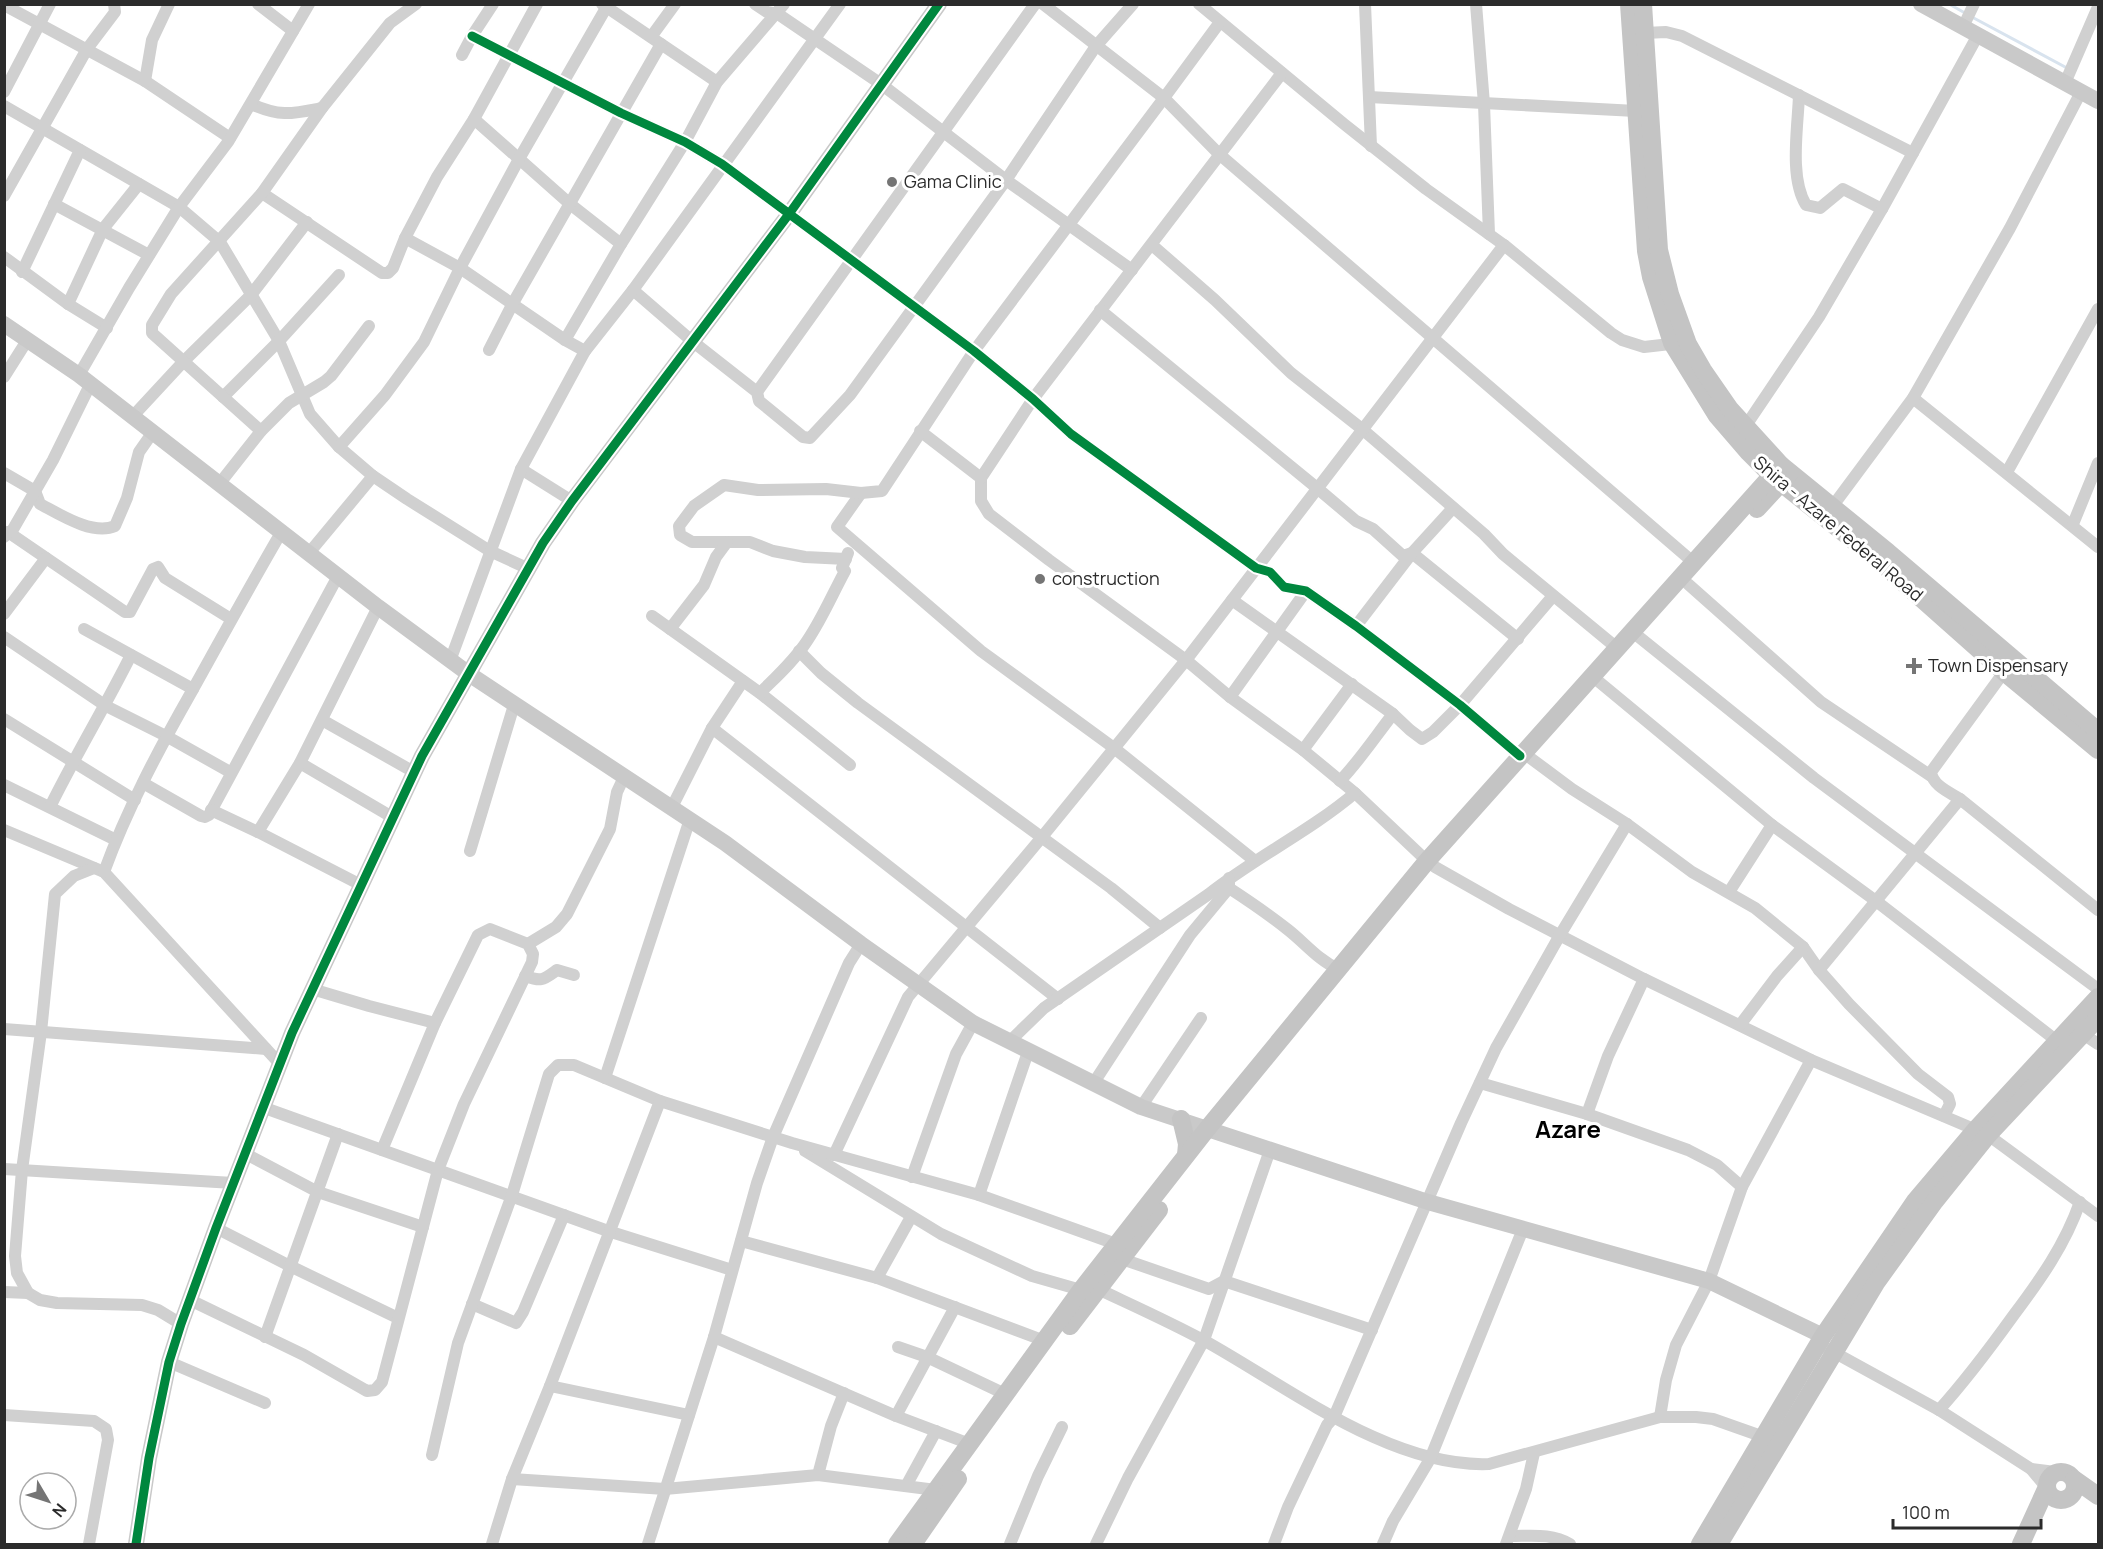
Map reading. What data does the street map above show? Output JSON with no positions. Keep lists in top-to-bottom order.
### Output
{
  "streets": {
    "main road": ["Shira - Azare Federal Road"]
  },
  "districts": ["Azare"],
  "places": {
    "other": ["Gama Clinic", "construction"],
    "health": ["Town Dispensary"]
  },
  "scale_bar": "100 m",
  "north": "bottom right"
}
